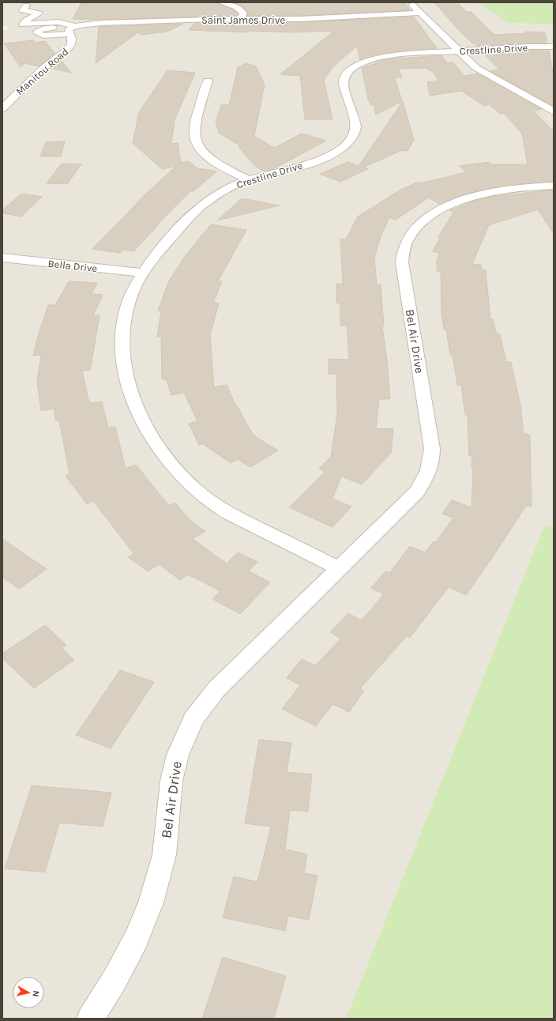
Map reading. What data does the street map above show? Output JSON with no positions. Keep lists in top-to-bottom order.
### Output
{
  "streets": {
    "street": [
      "Saint James Drive",
      "Crestline Drive",
      "Manitou Road",
      "Bella Drive",
      "Bel Air Drive"
    ]
  },
  "crossings": [
    ["Saint James Drive", "Manitou Road"],
    ["Crestline Drive", "Bella Drive"],
    ["Crestline Drive", "Bel Air Drive"]
  ],
  "north": "right"
}
